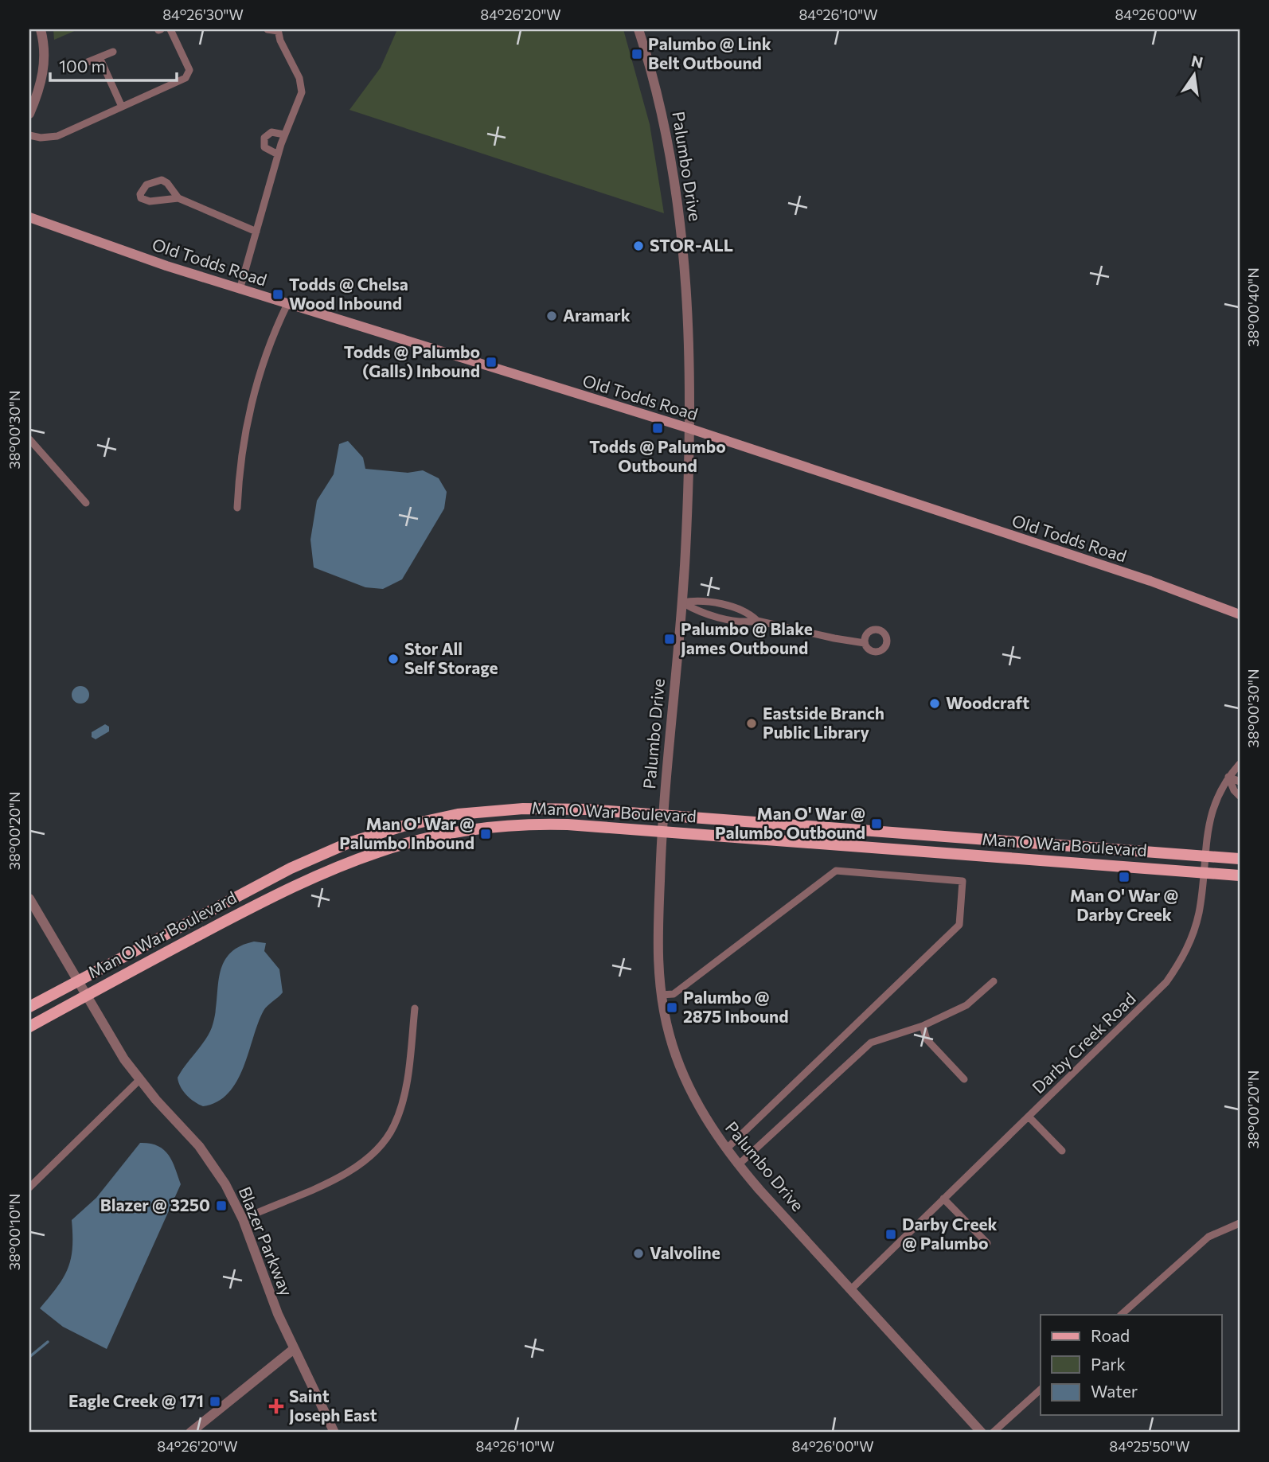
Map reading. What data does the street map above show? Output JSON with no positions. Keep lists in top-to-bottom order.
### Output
{
  "streets": {
    "main road": ["Old Todds Road", "Man O War Boulevard"],
    "street": ["Palumbo Drive", "Darby Creek Road", "Blazer Parkway"]
  },
  "crossings": [
    ["Palumbo Drive", "Old Todds Road"],
    ["Palumbo Drive", "Man O War Boulevard"],
    ["Palumbo Drive", "Darby Creek Road"],
    ["Man O War Boulevard", "Darby Creek Road"],
    ["Man O War Boulevard", "Blazer Parkway"]
  ],
  "places": {
    "transit": [
      "Palumbo @ Link Belt Outbound",
      "Todds @ Chelsa Wood Inbound",
      "Todds @ Palumbo (Galls) Inbound",
      "Todds @ Palumbo Outbound",
      "Palumbo @ Blake James Outbound",
      "Man O' War @ Palumbo Outbound",
      "Man O' War @ Palumbo Inbound",
      "Man O' War @ Darby Creek",
      "Palumbo @ 2875 Inbound",
      "Blazer @ 3250",
      "Darby Creek @ Palumbo",
      "Eagle Creek @ 171"
    ],
    "other": [
      "STOR-ALL",
      "Aramark",
      "Stor All Self Storage",
      "Woodcraft",
      "Eastside Branch Public Library",
      "Valvoline"
    ],
    "health": ["Saint Joseph East"]
  },
  "legend": ["Road", "Park", "Water"],
  "scale_bar": "100 m",
  "north": "top",
  "coordinates": [
    "84°26'30\"W",
    "84°26'20\"W",
    "84°26'10\"W",
    "84°26'00\"W",
    "38°00'40\"N",
    "38°00'30\"N",
    "38°00'20\"N",
    "38°00'10\"N",
    "84°25'50\"W"
  ]
}
